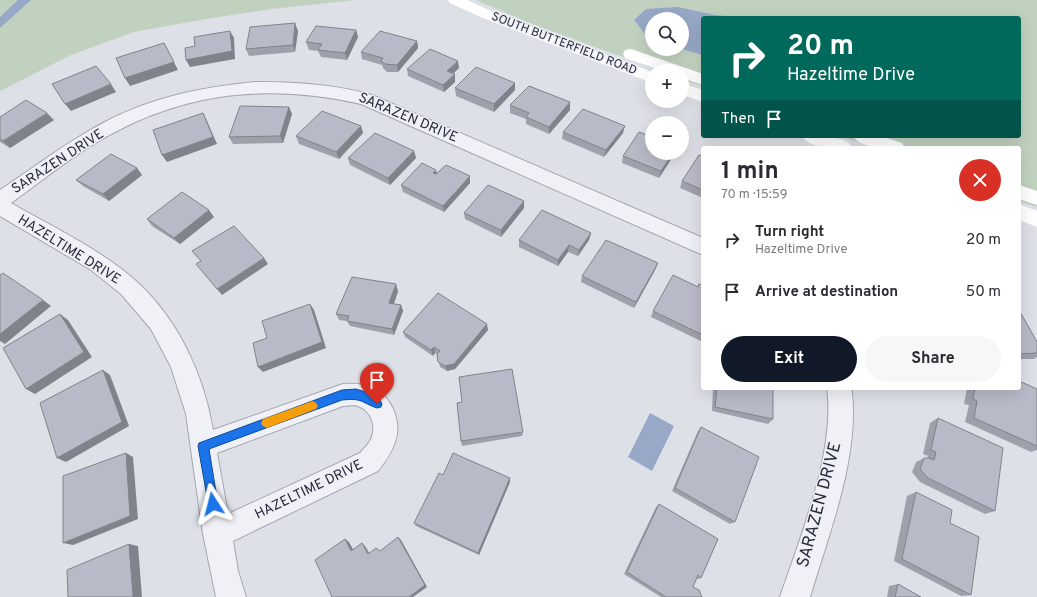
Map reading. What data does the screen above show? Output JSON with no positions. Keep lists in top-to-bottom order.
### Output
{
  "streets": {
    "main road": ["SOUTH BUTTERFIELD ROAD"],
    "street": ["SARAZEN DRIVE", "HAZELTIME DRIVE"]
  },
  "page": {
    "map_buttons": ["+", "−"],
    "turn": ["20 m", "Hazeltime Drive"],
    "then": "Then",
    "heading": ["1 min", "70 m · 15:59"],
    "list": [
      {
        "name": "Turn right",
        "note": "Hazeltime Drive",
        "value": "20 m"
      },
      {
        "name": "Arrive at destination",
        "value": "50 m"
      }
    ],
    "buttons": ["Exit", "Share"]
  }
}
